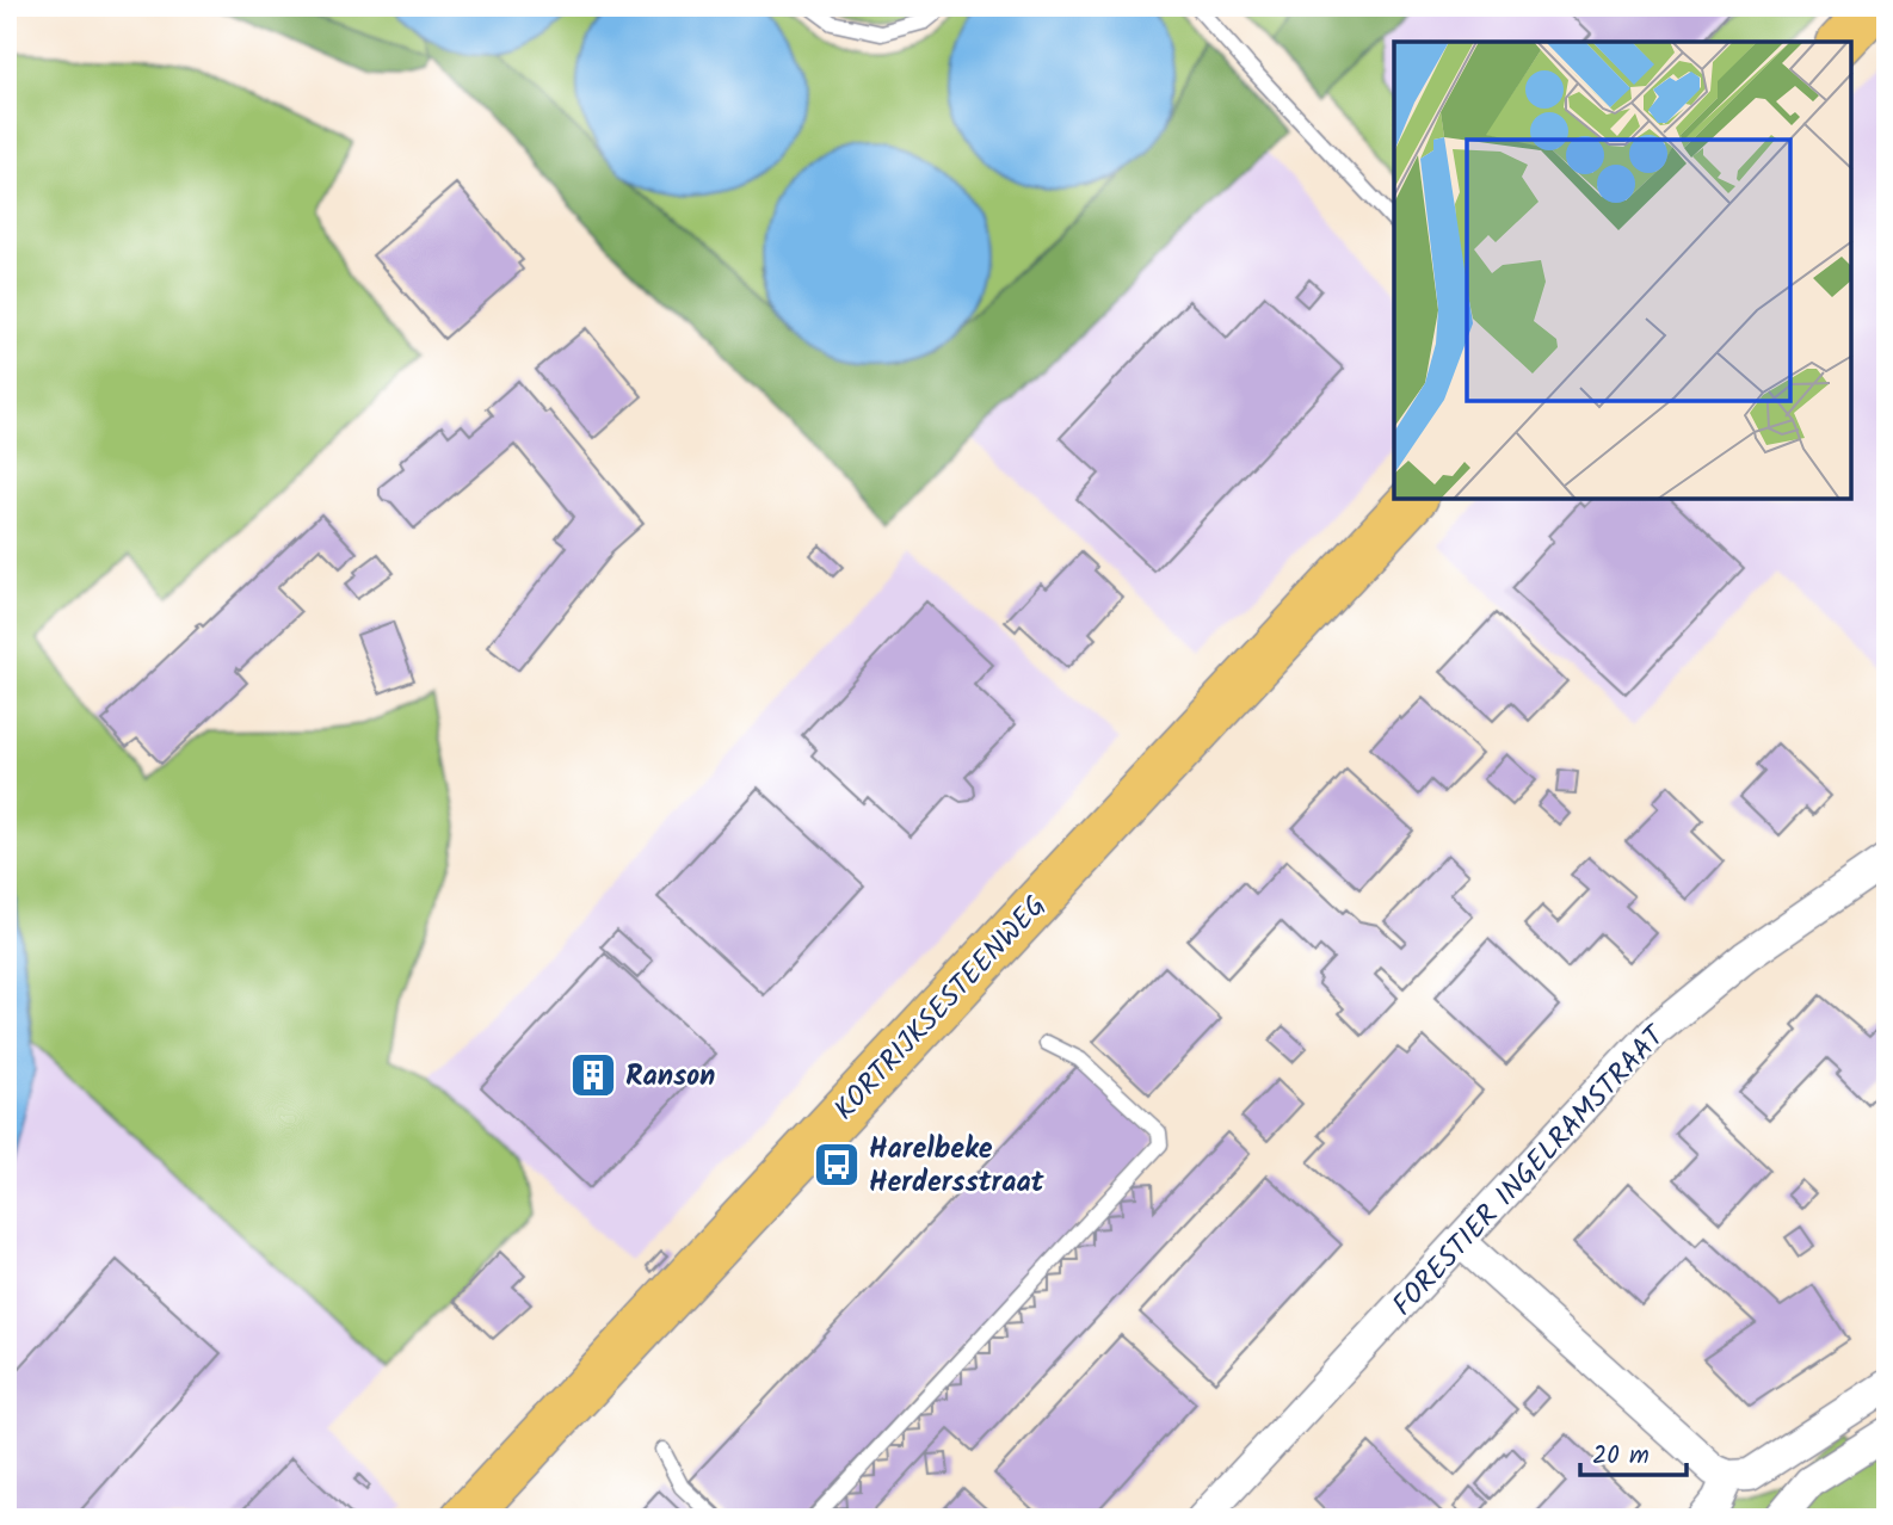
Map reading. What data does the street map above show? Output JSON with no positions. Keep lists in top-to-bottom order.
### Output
{
  "streets": {
    "main road": ["KORTRIJKSESTEENWEG"],
    "street": ["FORESTIER INGELRAMSTRAAT"]
  },
  "places": {
    "building": ["Ranson"],
    "bus stop": ["Harelbeke Herdersstraat"]
  },
  "scale_bar": "20 m"
}
